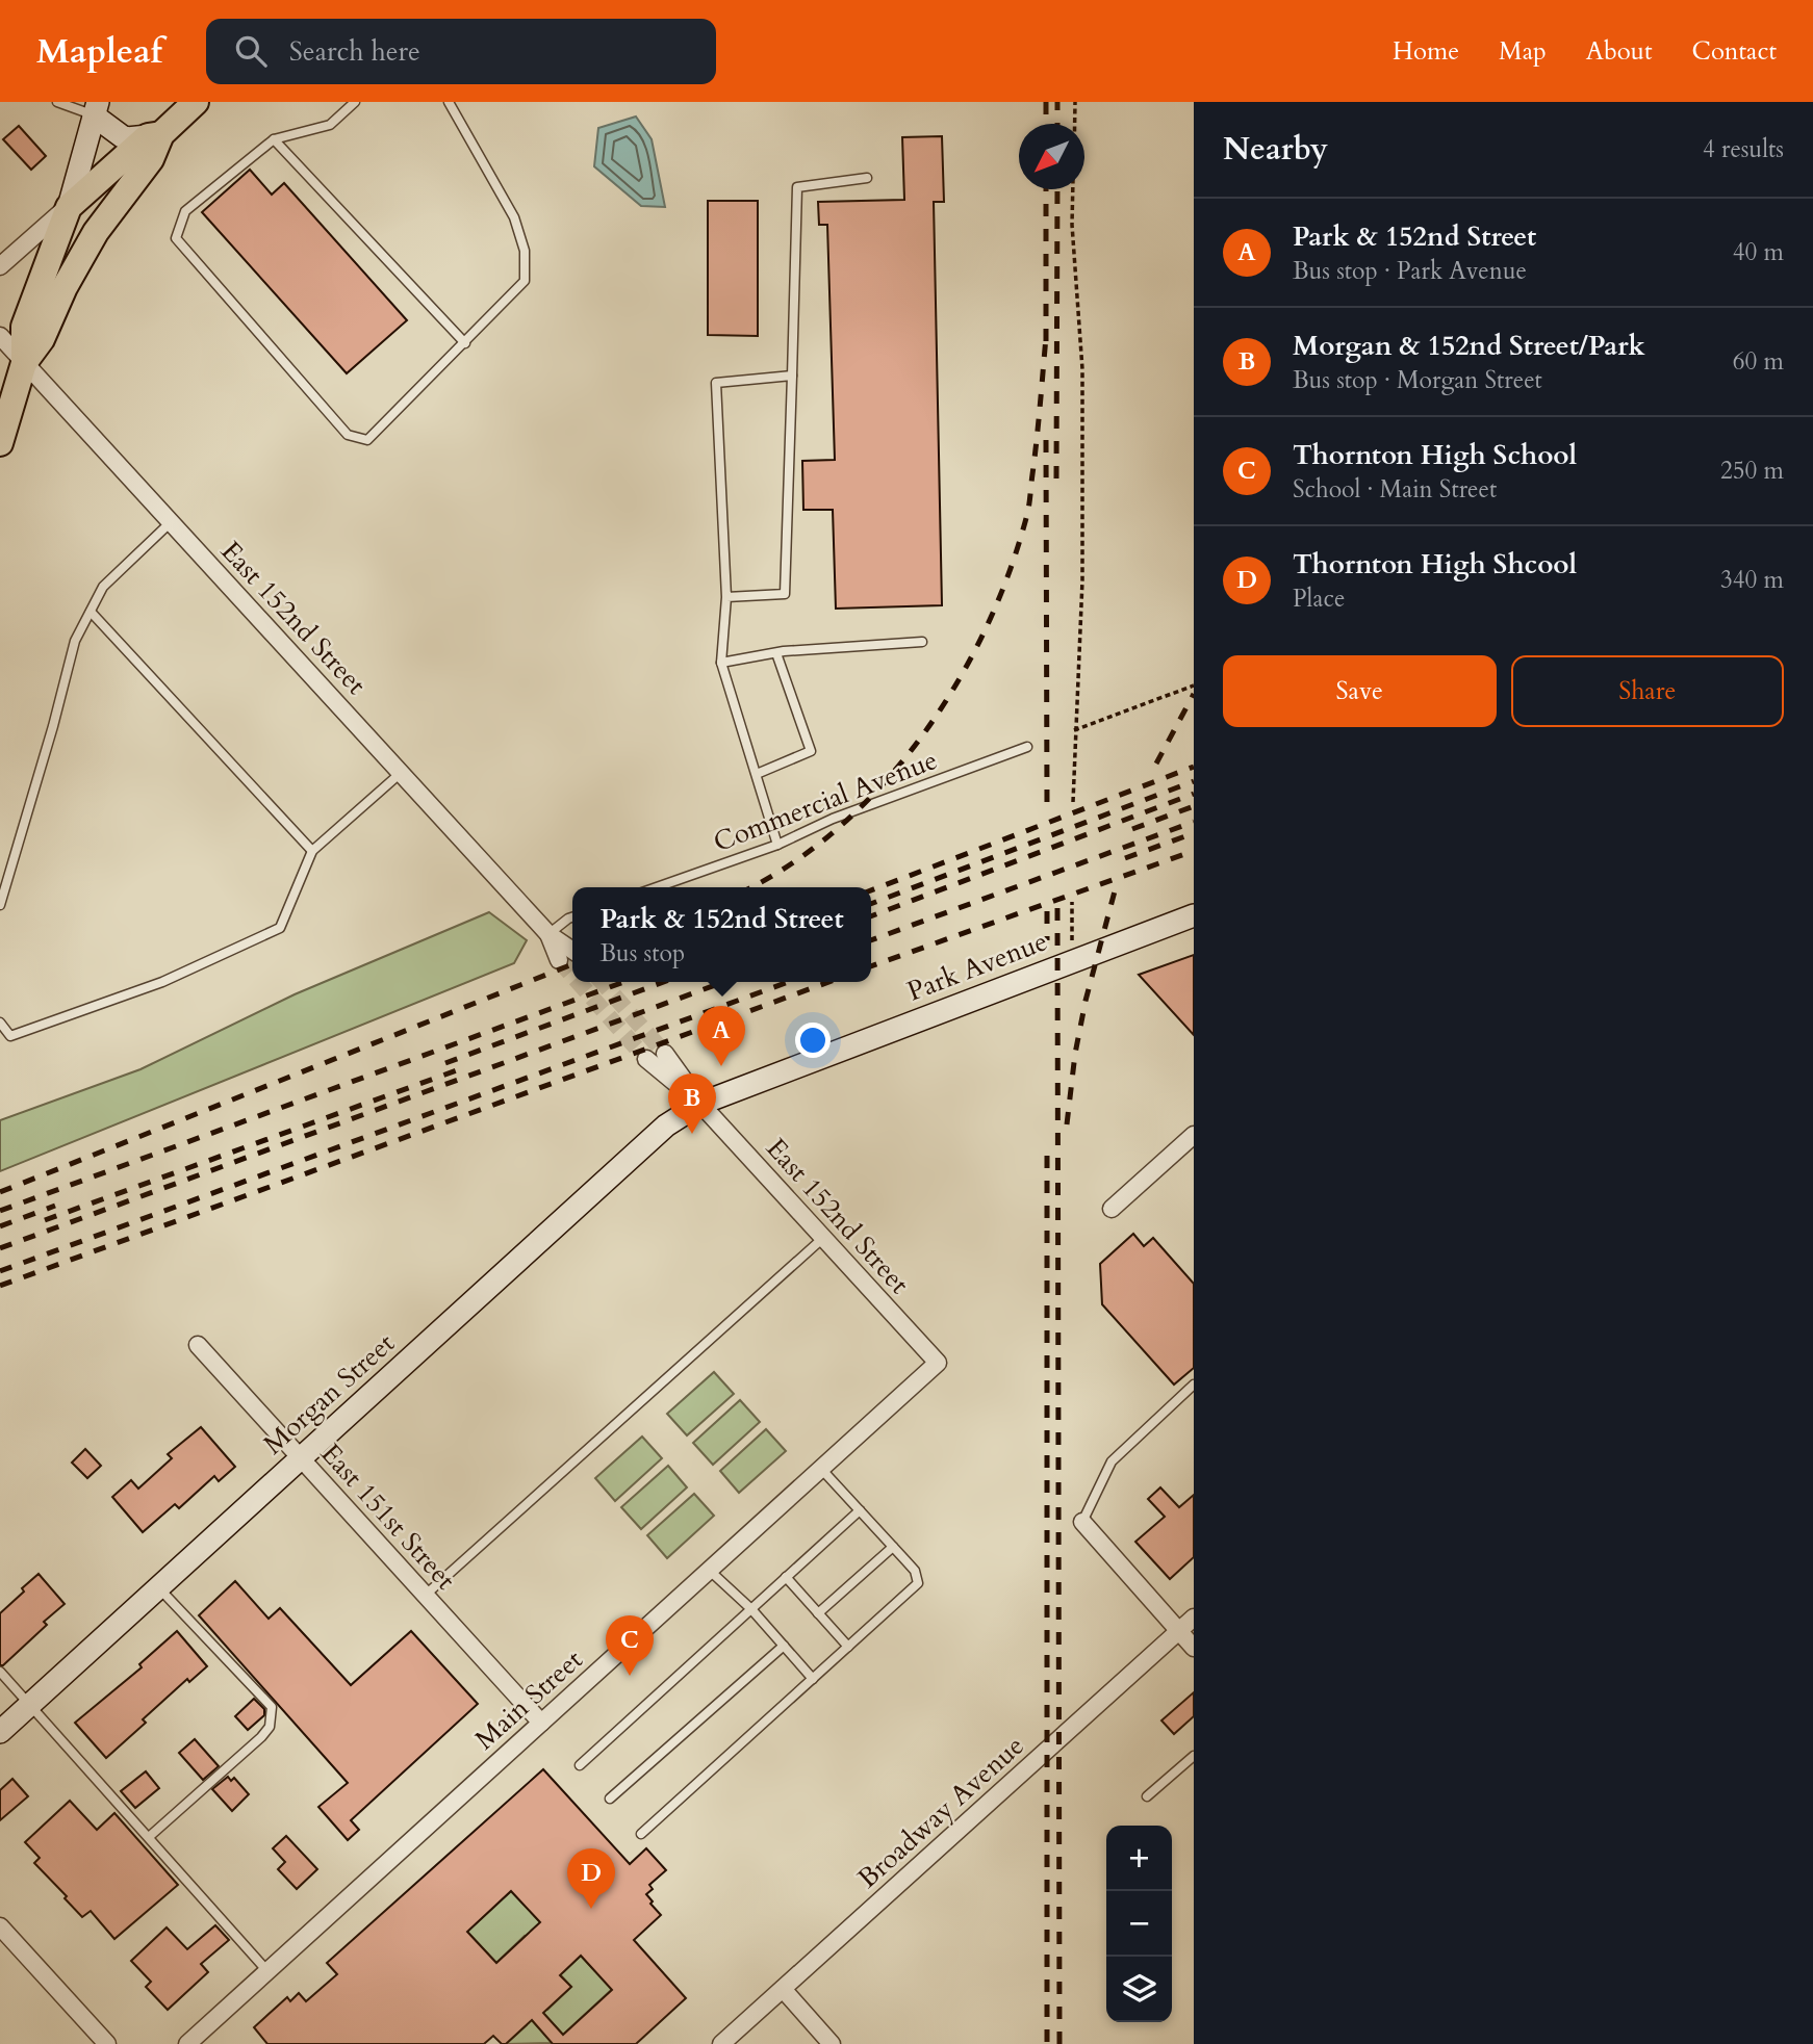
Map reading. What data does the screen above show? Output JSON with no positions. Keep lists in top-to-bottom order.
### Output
{
  "streets": {
    "street": [
      "East 152nd Street",
      "Park Avenue",
      "Morgan Street",
      "East 151st Street",
      "Main Street",
      "Broadway Avenue"
    ],
    "lane": ["Commercial Avenue"]
  },
  "crossings": [
    ["East 152nd Street", "Park Avenue"],
    ["East 152nd Street", "Morgan Street"],
    ["East 152nd Street", "Main Street"],
    ["Park Avenue", "Morgan Street"],
    ["Morgan Street", "East 151st Street"],
    ["East 151st Street", "Main Street"]
  ],
  "north": "bottom left",
  "page": {
    "header": "Mapleaf",
    "search": "Search here",
    "nav": [
      "Home",
      "Map",
      "About",
      "Contact"
    ],
    "heading": ["Nearby", "4 results"],
    "list": [
      {
        "mark": "A",
        "name": "Park & 152nd Street",
        "note": "Bus stop · Park Avenue",
        "value": "40 m"
      },
      {
        "mark": "B",
        "name": "Morgan & 152nd Street/Park",
        "note": "Bus stop · Morgan Street",
        "value": "60 m"
      },
      {
        "mark": "C",
        "name": "Thornton High School",
        "note": "School · Main Street",
        "value": "250 m"
      },
      {
        "mark": "D",
        "name": "Thornton High Shcool",
        "note": "Place",
        "value": "340 m"
      }
    ],
    "buttons": ["Save", "Share"],
    "popup": ["Park & 152nd Street", "Bus stop"],
    "pins": [
      "A",
      "B",
      "C",
      "D"
    ],
    "map_buttons": ["+", "−"]
  }
}
